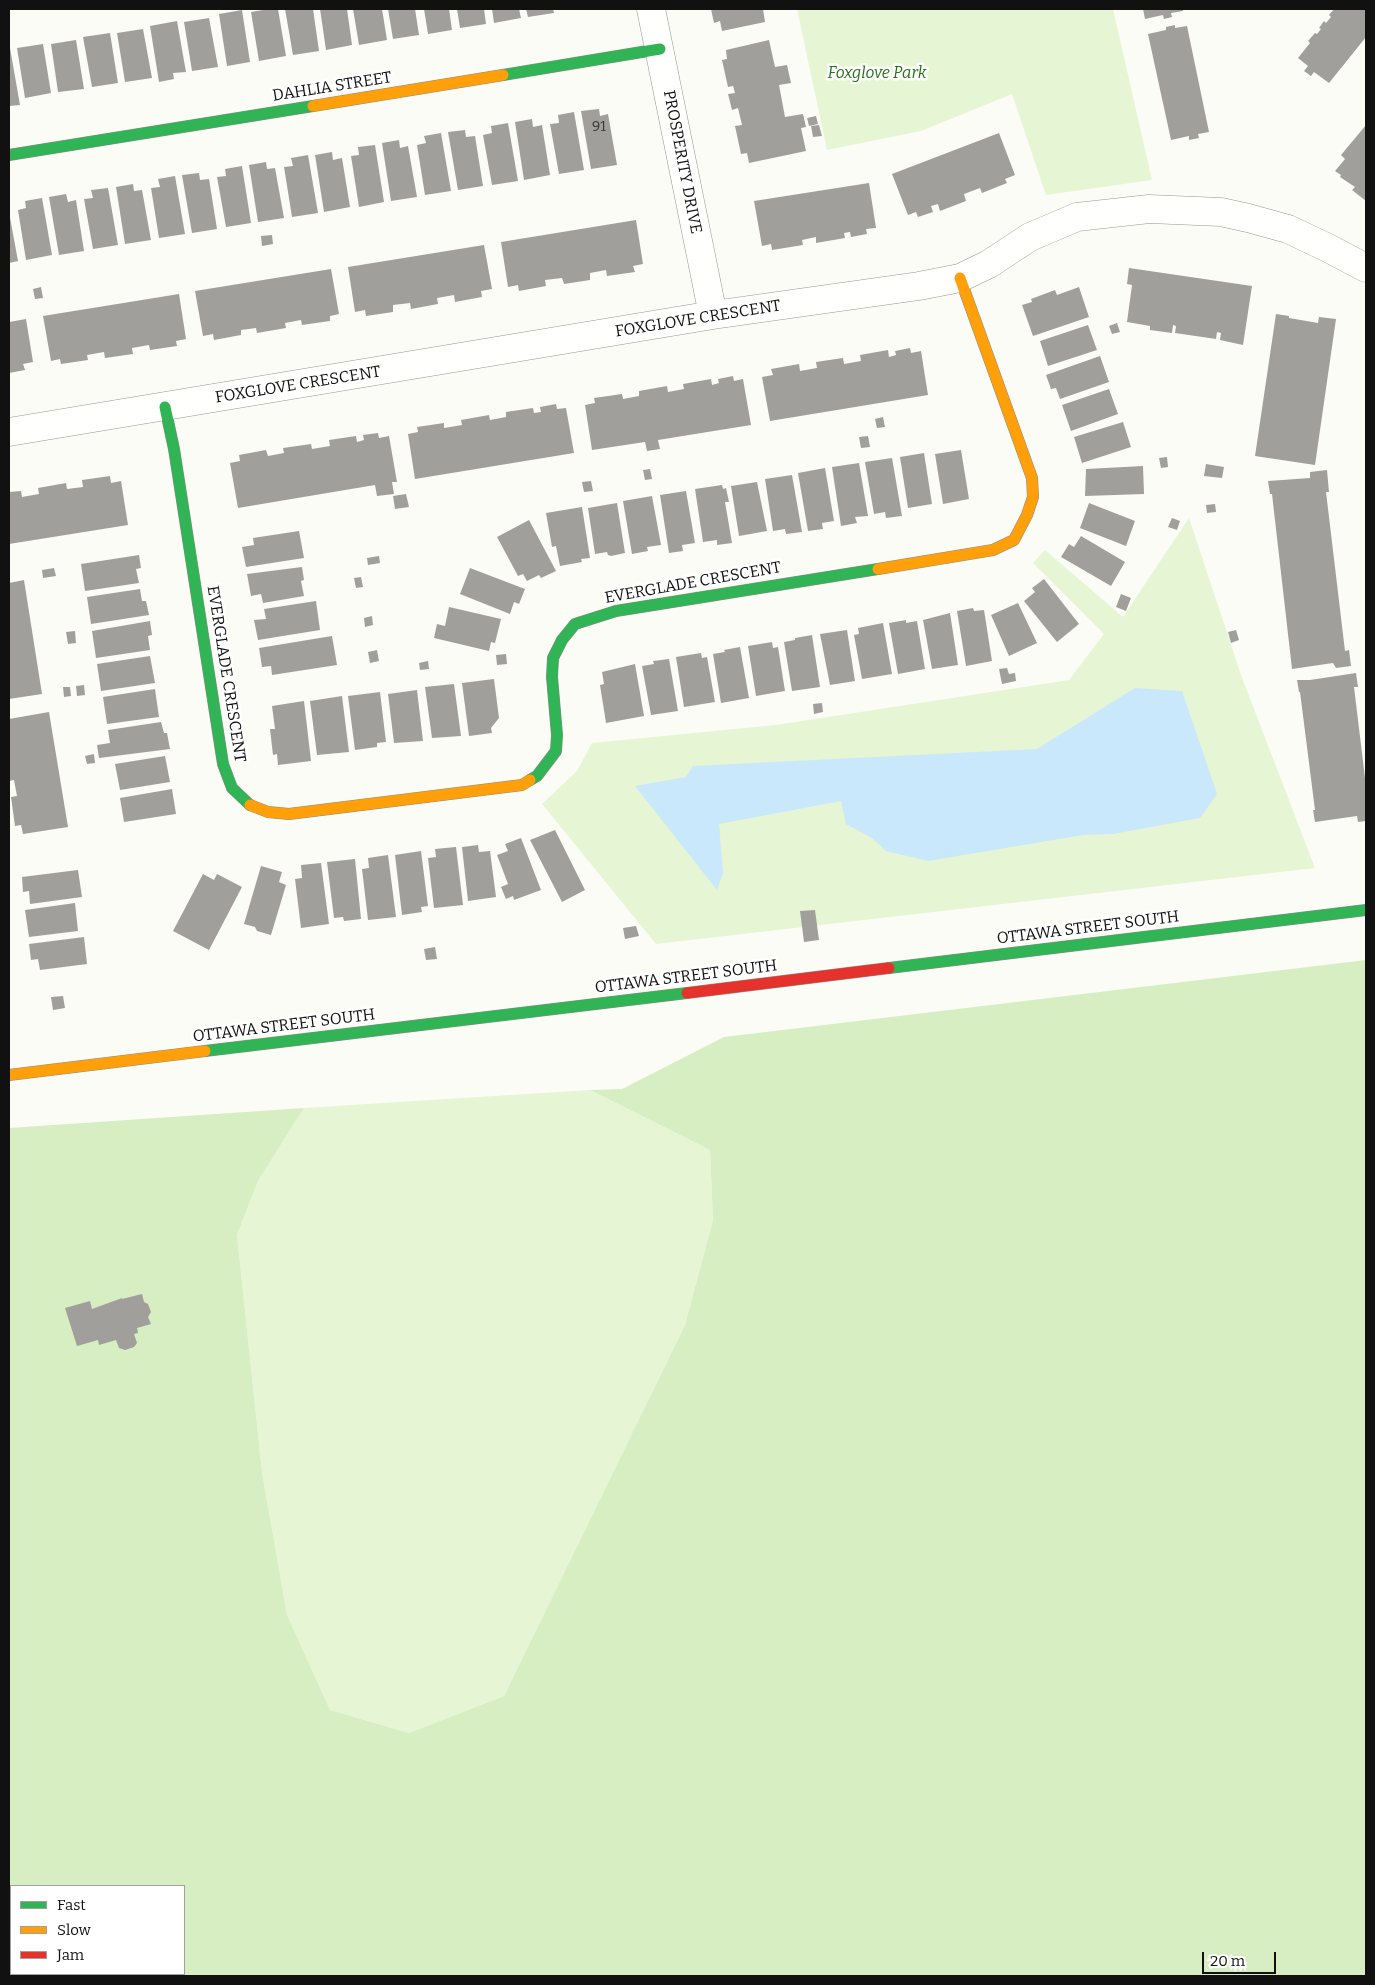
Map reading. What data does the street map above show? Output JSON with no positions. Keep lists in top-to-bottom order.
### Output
{
  "streets": {
    "street": [
      "DAHLIA STREET",
      "PROSPERITY DRIVE",
      "FOXGLOVE CRESCENT",
      "EVERGLADE CRESCENT",
      "OTTAWA STREET SOUTH"
    ]
  },
  "crossings": [
    ["DAHLIA STREET", "PROSPERITY DRIVE"],
    ["PROSPERITY DRIVE", "FOXGLOVE CRESCENT"],
    ["FOXGLOVE CRESCENT", "EVERGLADE CRESCENT"]
  ],
  "parks": ["Foxglove Park"],
  "house_numbers": ["91"],
  "legend": ["Fast", "Slow", "Jam"],
  "scale_bar": "20 m"
}
